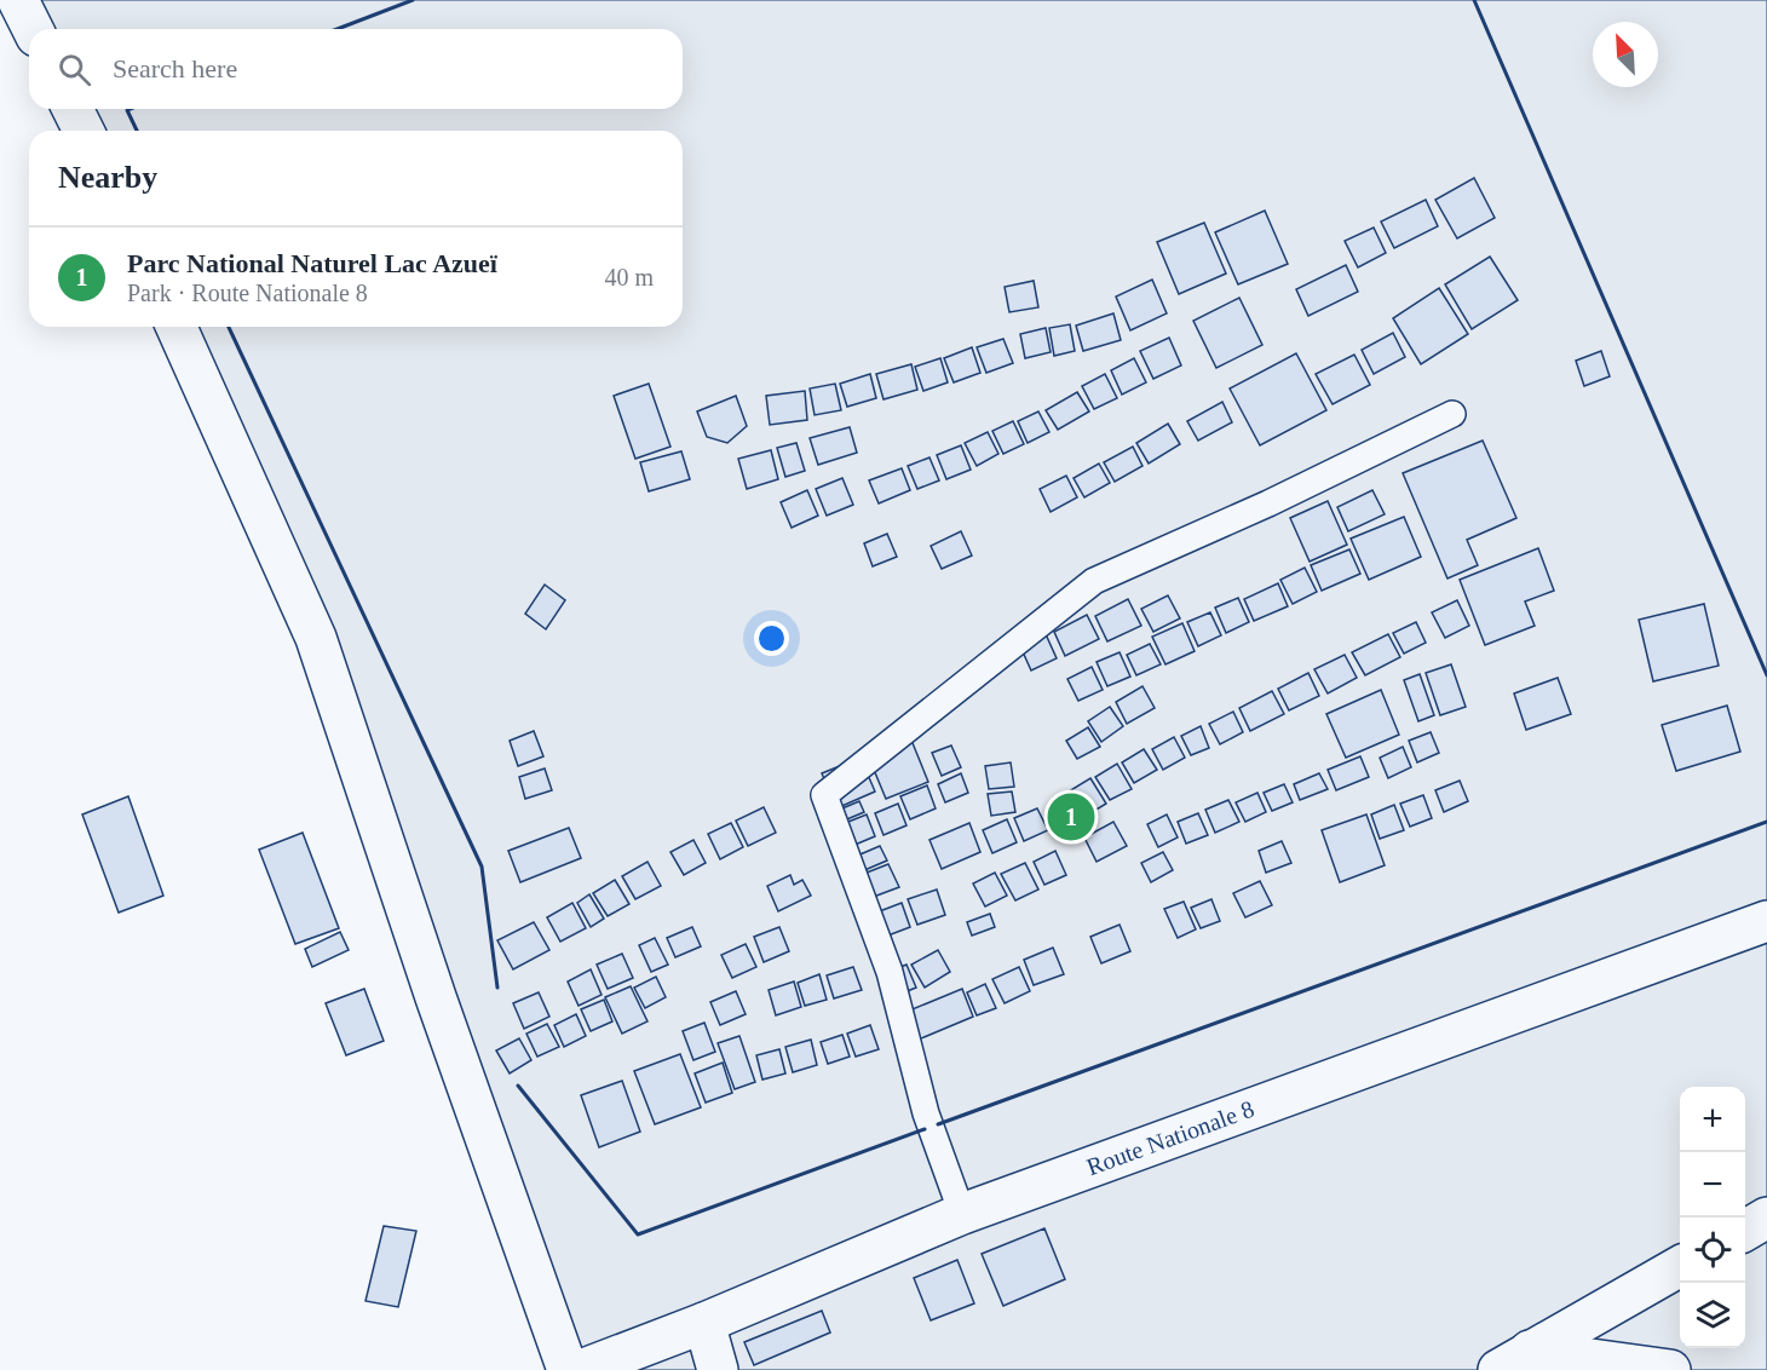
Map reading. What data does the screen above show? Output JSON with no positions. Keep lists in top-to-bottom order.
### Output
{
  "streets": {
    "street": ["Route Nationale 8"]
  },
  "north": "top left",
  "page": {
    "search": "Search here",
    "heading": "Nearby",
    "list": [
      {
        "mark": "1",
        "name": "Parc National Naturel Lac Azueï",
        "note": "Park · Route Nationale 8",
        "value": "40 m"
      }
    ],
    "pins": "1",
    "map_buttons": ["+", "−"]
  }
}
